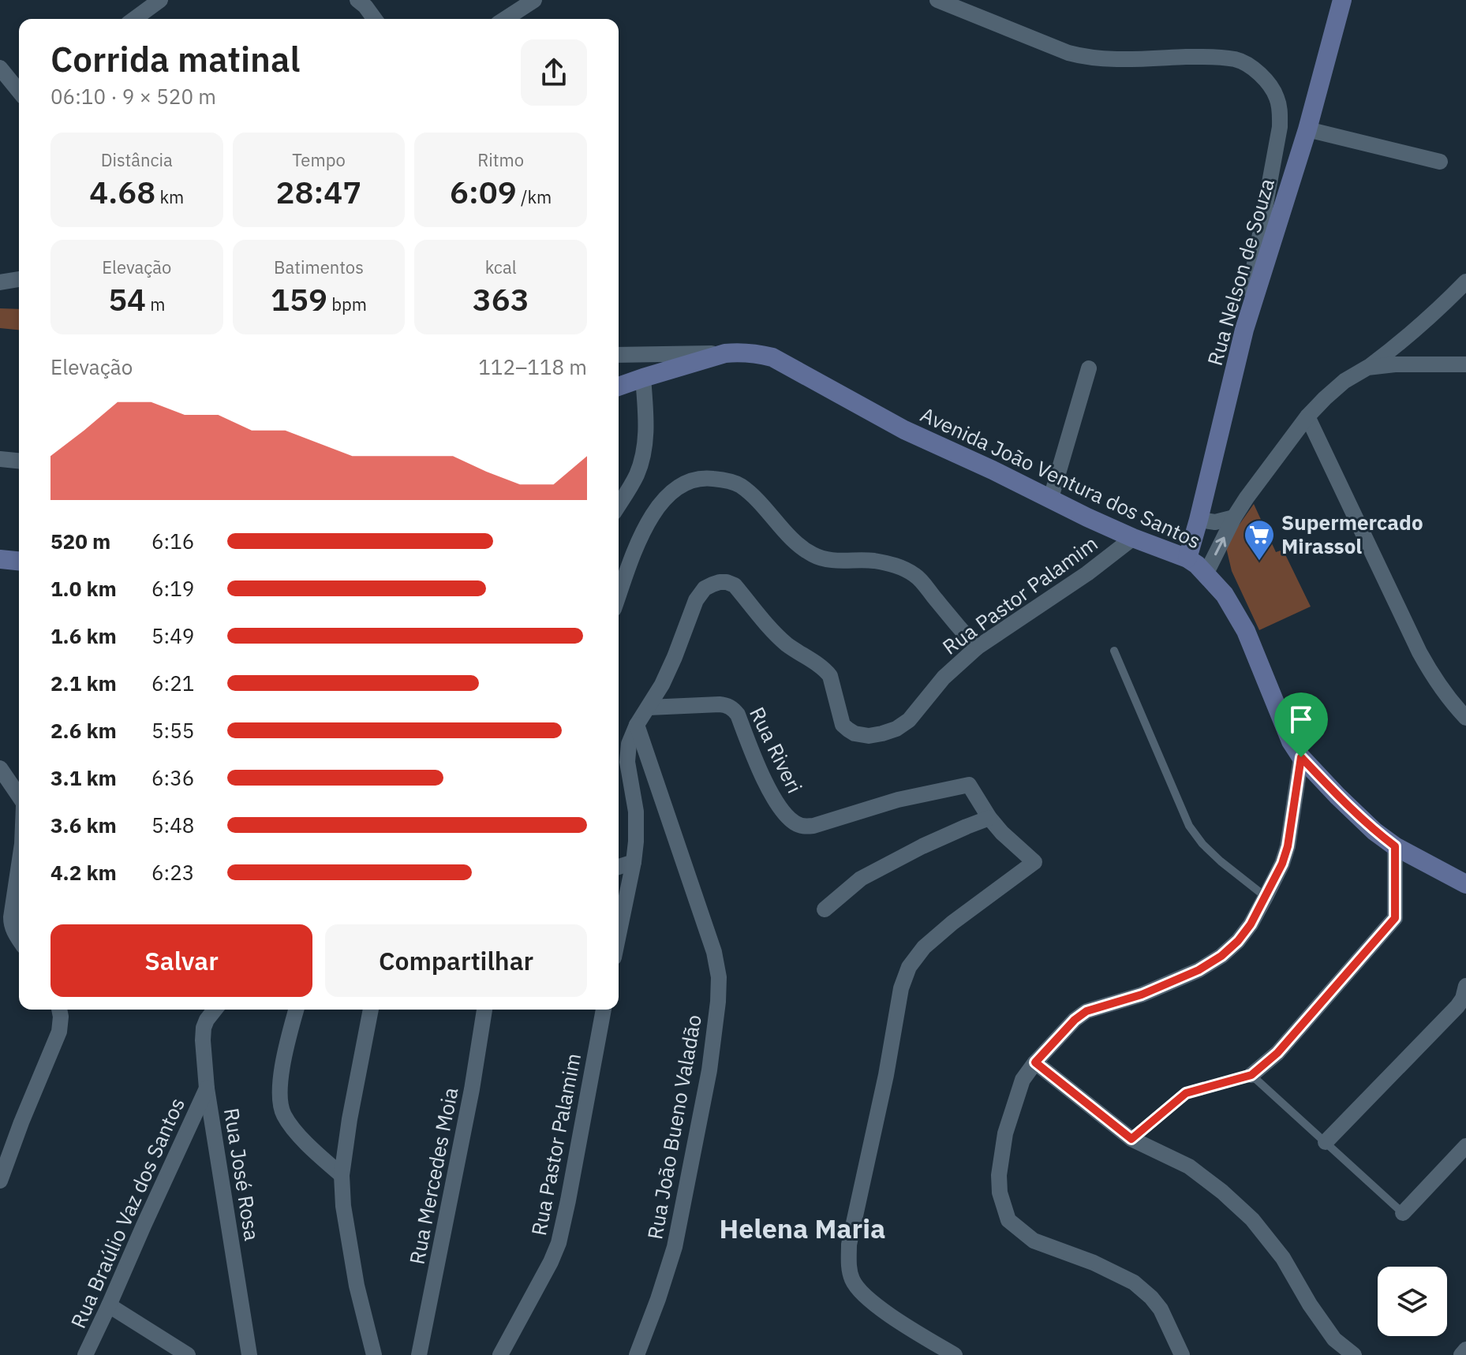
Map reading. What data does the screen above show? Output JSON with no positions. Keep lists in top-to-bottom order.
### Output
{
  "streets": {
    "main road": ["Rua Nelson de Souza", "Avenida João Ventura dos Santos"],
    "street": [
      "Rua Pastor Palamim",
      "Rua Riveri",
      "Rua João Bueno Valadão",
      "Rua José Rosa",
      "Rua Mercedes Moia",
      "Rua Braúlio Vaz dos Santos"
    ]
  },
  "crossings": [
    ["Rua Nelson de Souza", "Avenida João Ventura dos Santos"],
    ["Avenida João Ventura dos Santos", "Rua Pastor Palamim"],
    ["Rua Pastor Palamim", "Rua Riveri"],
    ["Rua Pastor Palamim", "Rua João Bueno Valadão"],
    ["Rua José Rosa", "Rua Braúlio Vaz dos Santos"]
  ],
  "districts": ["Helena Maria"],
  "places": {
    "supermarket": ["Supermercado Mirassol"]
  },
  "page": {
    "heading": ["Corrida matinal", "06:10 · 9 × 520 m"],
    "stats": [
      ["Distância", "4.68 km"],
      ["Tempo", "28:47"],
      ["Ritmo", "6:09 /km"],
      ["Elevação", "54 m"],
      ["Batimentos", "159 bpm"],
      ["kcal", "363"]
    ],
    "chart": ["Elevação", "112–118 m"],
    "list": [
      {
        "name": "520 m",
        "note": "6:16"
      },
      {
        "name": "1.0 km",
        "note": "6:19"
      },
      {
        "name": "1.6 km",
        "note": "5:49"
      },
      {
        "name": "2.1 km",
        "note": "6:21"
      },
      {
        "name": "2.6 km",
        "note": "5:55"
      },
      {
        "name": "3.1 km",
        "note": "6:36"
      },
      {
        "name": "3.6 km",
        "note": "5:48"
      },
      {
        "name": "4.2 km",
        "note": "6:23"
      }
    ],
    "buttons": ["Salvar", "Compartilhar"]
  }
}
